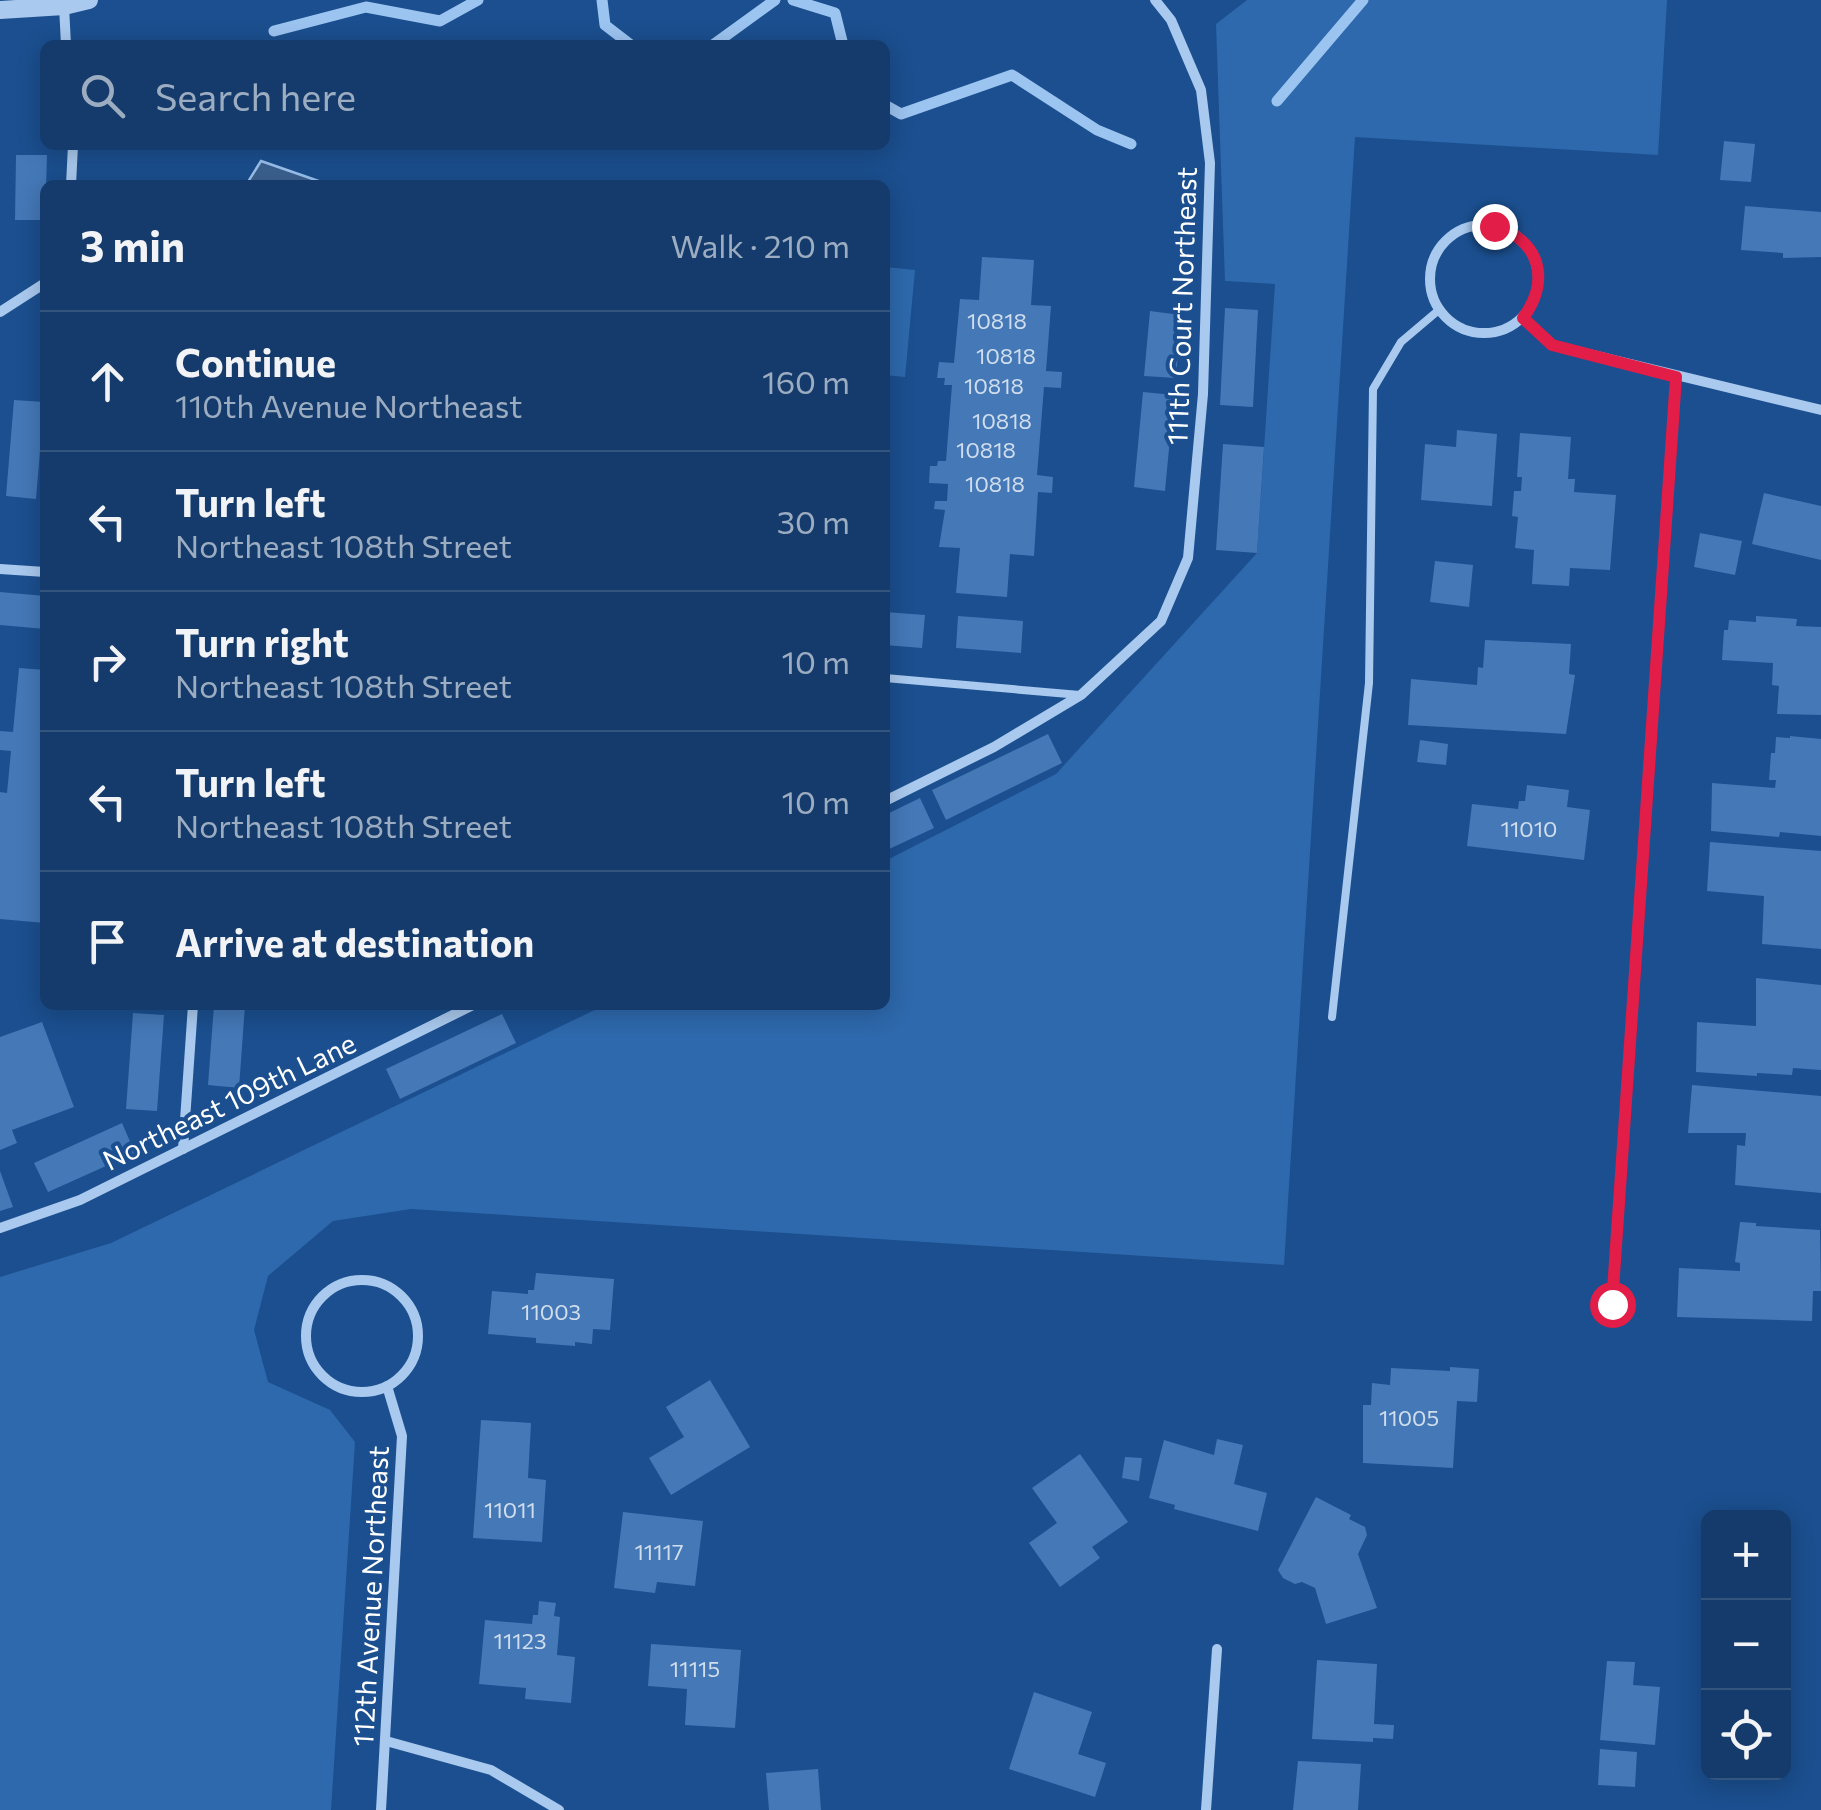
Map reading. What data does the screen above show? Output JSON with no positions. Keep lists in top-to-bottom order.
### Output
{
  "streets": {
    "street": ["111th Court Northeast", "Northeast 109th Lane", "112th Avenue Northeast"]
  },
  "house_numbers": [
    "10818",
    "10818",
    "10818",
    "10818",
    "10818",
    "10818",
    "11010",
    "11003",
    "11005",
    "11011",
    "11117",
    "11123",
    "11115"
  ],
  "page": {
    "search": "Search here",
    "heading": ["3 min", "Walk · 210 m"],
    "list": [
      ["Continue", "110th Avenue Northeast", "160 m"],
      ["Turn left", "Northeast 108th Street", "30 m"],
      ["Turn right", "Northeast 108th Street", "10 m"],
      ["Turn left", "Northeast 108th Street", "10 m"],
      "Arrive at destination"
    ],
    "map_buttons": ["+", "−"]
  }
}
